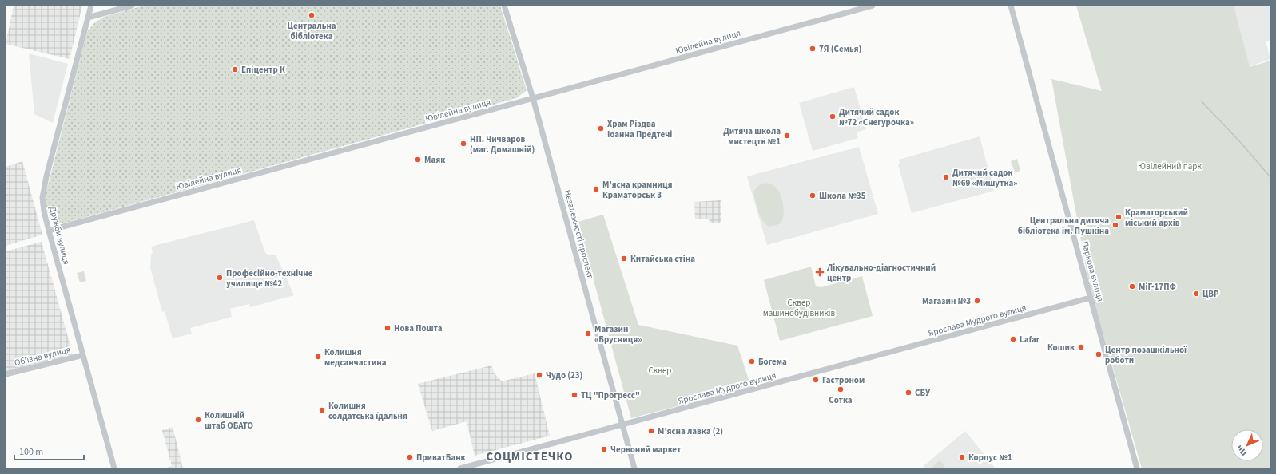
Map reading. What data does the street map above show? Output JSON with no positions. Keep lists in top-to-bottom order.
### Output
{
  "streets": {
    "street": [
      "Ювілейна вулиця",
      "Незалежності проспект",
      "Дружби вулиця",
      "Паркова вулиця",
      "Ярослава Мудрого вулиця",
      "Об’їзна вулиця"
    ]
  },
  "crossings": [
    ["Ювілейна вулиця", "Незалежності проспект"],
    ["Ювілейна вулиця", "Дружби вулиця"],
    ["Незалежності проспект", "Ярослава Мудрого вулиця"],
    ["Дружби вулиця", "Об’їзна вулиця"],
    ["Паркова вулиця", "Ярослава Мудрого вулиця"]
  ],
  "districts": ["СОЦМІСТЕЧКО"],
  "parks": ["Ювілейний парк", "Сквер машинобудівників", "Сквер"],
  "places": {
    "other": [
      "Центральна бібліотека",
      "7Я (Семья)",
      "Епіцентр К",
      "Дитячий садок №72 «Снегурочка»",
      "Храм Різдва Іоанна Предтечі",
      "Дитяча школа мистецтв №1",
      "НП. Чичваров (маг. Домашній)",
      "Маяк",
      "Дитячий садок №69 «Мишутка»",
      "М'ясна крамниця Краматорськ 3",
      "Школа №35",
      "Краматорський міський архів",
      "Центральна дитяча бібліотека ім. Пушкіна",
      "Китайська стіна",
      "Професійно-технічне училище №42",
      "МіГ-17ПФ",
      "ЦВР",
      "Магазин №3",
      "Нова Пошта",
      "Магазин «Брусниця»",
      "Lafar",
      "Кошик",
      "Центр позашкільної роботи",
      "Колишня медсанчастина",
      "Богема",
      "Чудо (23)",
      "Гастроном",
      "Сотка",
      "СБУ",
      "ТЦ \"Прогресс\"",
      "Колишня солдатська їдальня",
      "Колишній штаб ОБАТО",
      "М'ясна лавка (2)",
      "Червоний маркет",
      "ПриватБанк",
      "Корпус №1"
    ],
    "health": ["Лікувально-діагностичний центр"]
  },
  "scale_bar": "100 m",
  "north": "bottom left"
}
